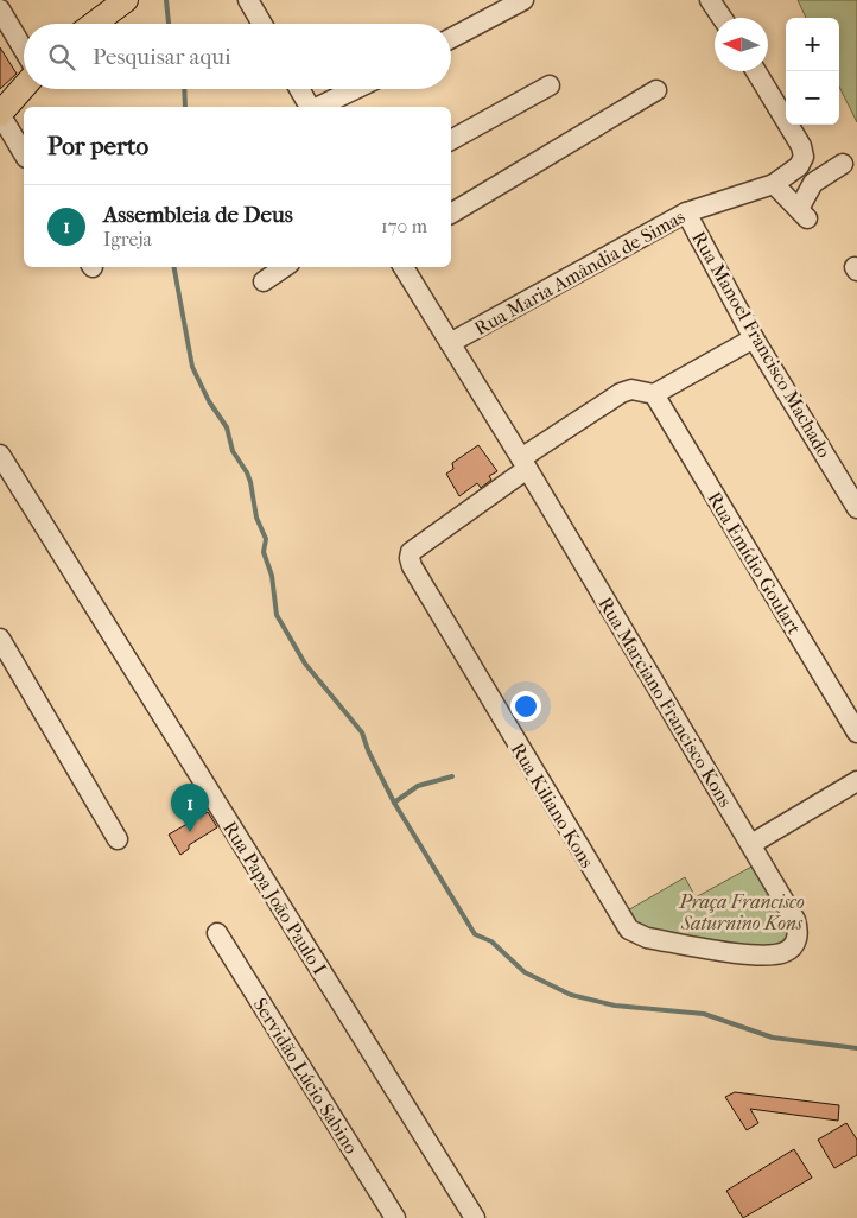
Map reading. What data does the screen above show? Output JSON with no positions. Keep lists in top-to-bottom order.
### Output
{
  "streets": {
    "street": [
      "Rua Maria Amândia de Simas",
      "Rua Manoel Francisco Machado",
      "Rua Emídio Goulart",
      "Rua Marciano Francisco Kons",
      "Rua Kiliano Kons",
      "Rua Papa João Paulo I",
      "Servidão Lúcio Sabino"
    ]
  },
  "crossings": [
    ["Rua Maria Amândia de Simas", "Rua Manoel Francisco Machado"],
    ["Rua Maria Amândia de Simas", "Rua Marciano Francisco Kons"],
    ["Rua Marciano Francisco Kons", "Rua Kiliano Kons"]
  ],
  "parks": ["Praça Francisco Saturnino Kons"],
  "north": "left",
  "page": {
    "map_buttons": ["+", "−"],
    "search": "Pesquisar aqui",
    "heading": "Por perto",
    "list": [
      {
        "mark": "1",
        "name": "Assembleia de Deus",
        "note": "Igreja",
        "value": "170 m"
      }
    ],
    "pins": "1"
  }
}
